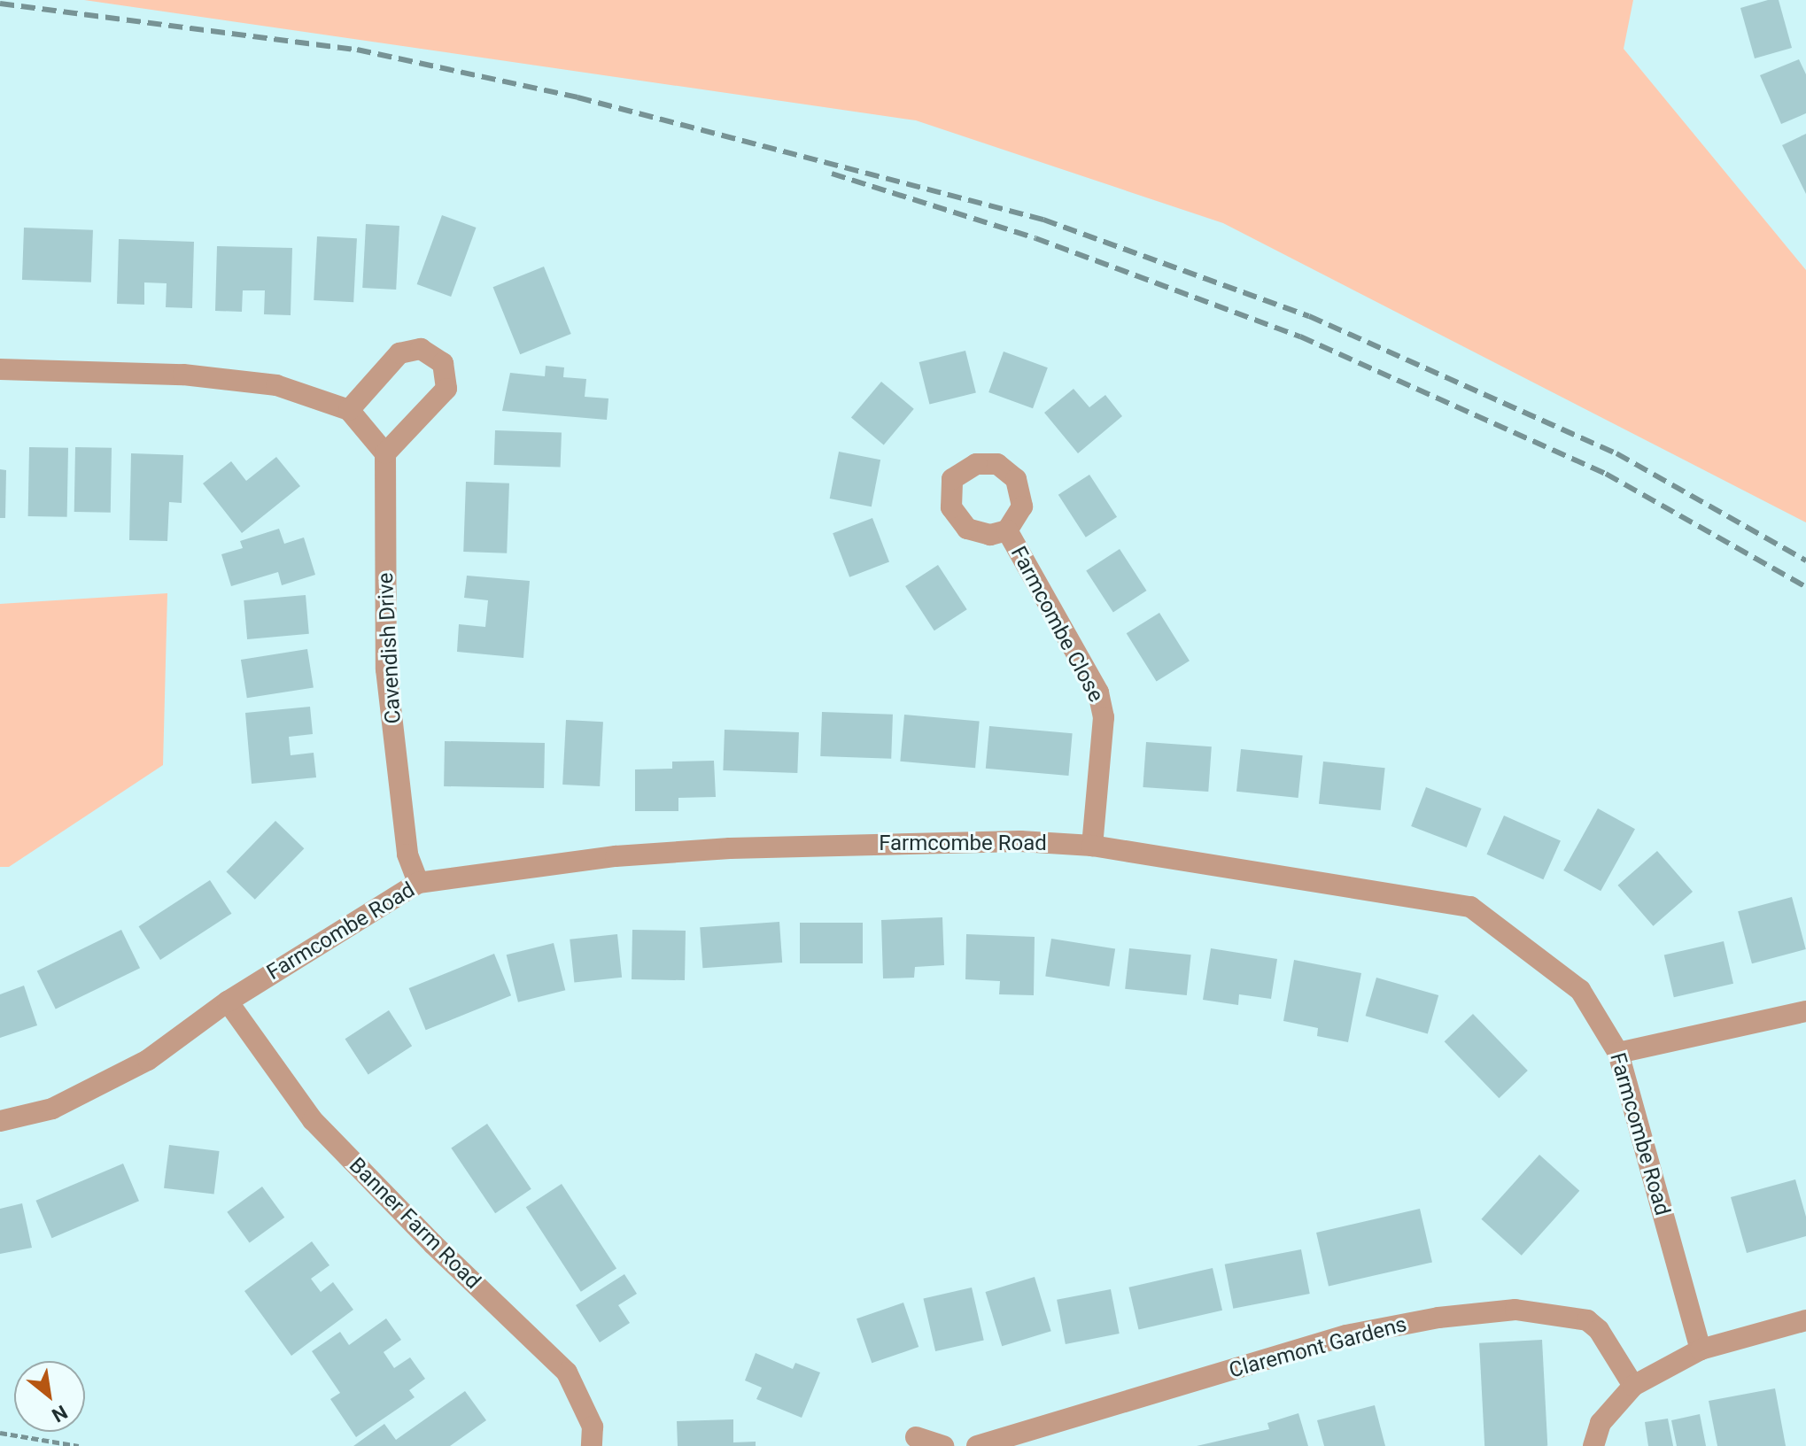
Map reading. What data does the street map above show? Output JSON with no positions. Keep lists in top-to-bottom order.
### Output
{
  "streets": {
    "street": [
      "Farmcombe Close",
      "Cavendish Drive",
      "Farmcombe Road",
      "Banner Farm Road",
      "Claremont Gardens"
    ]
  },
  "crossings": [
    ["Farmcombe Close", "Farmcombe Road"],
    ["Cavendish Drive", "Farmcombe Road"],
    ["Farmcombe Road", "Banner Farm Road"]
  ],
  "north": "bottom right"
}
